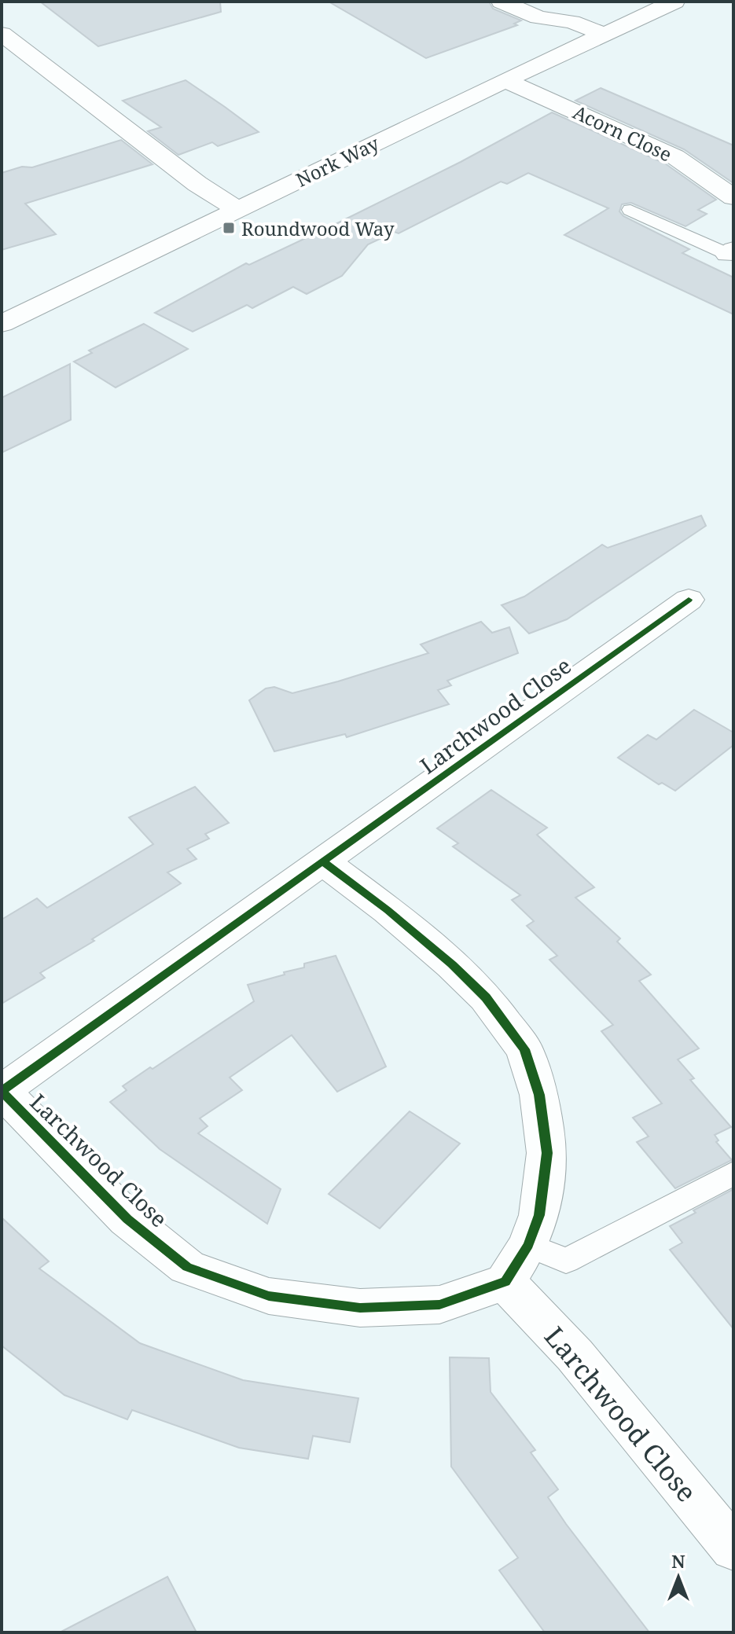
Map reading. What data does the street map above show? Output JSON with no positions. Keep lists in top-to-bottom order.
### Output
{
  "streets": {
    "street": ["Acorn Close", "Nork Way", "Larchwood Close"]
  },
  "crossings": [
    ["Acorn Close", "Nork Way"]
  ],
  "places": {
    "transit": ["Roundwood Way"]
  },
  "north": "top"
}
